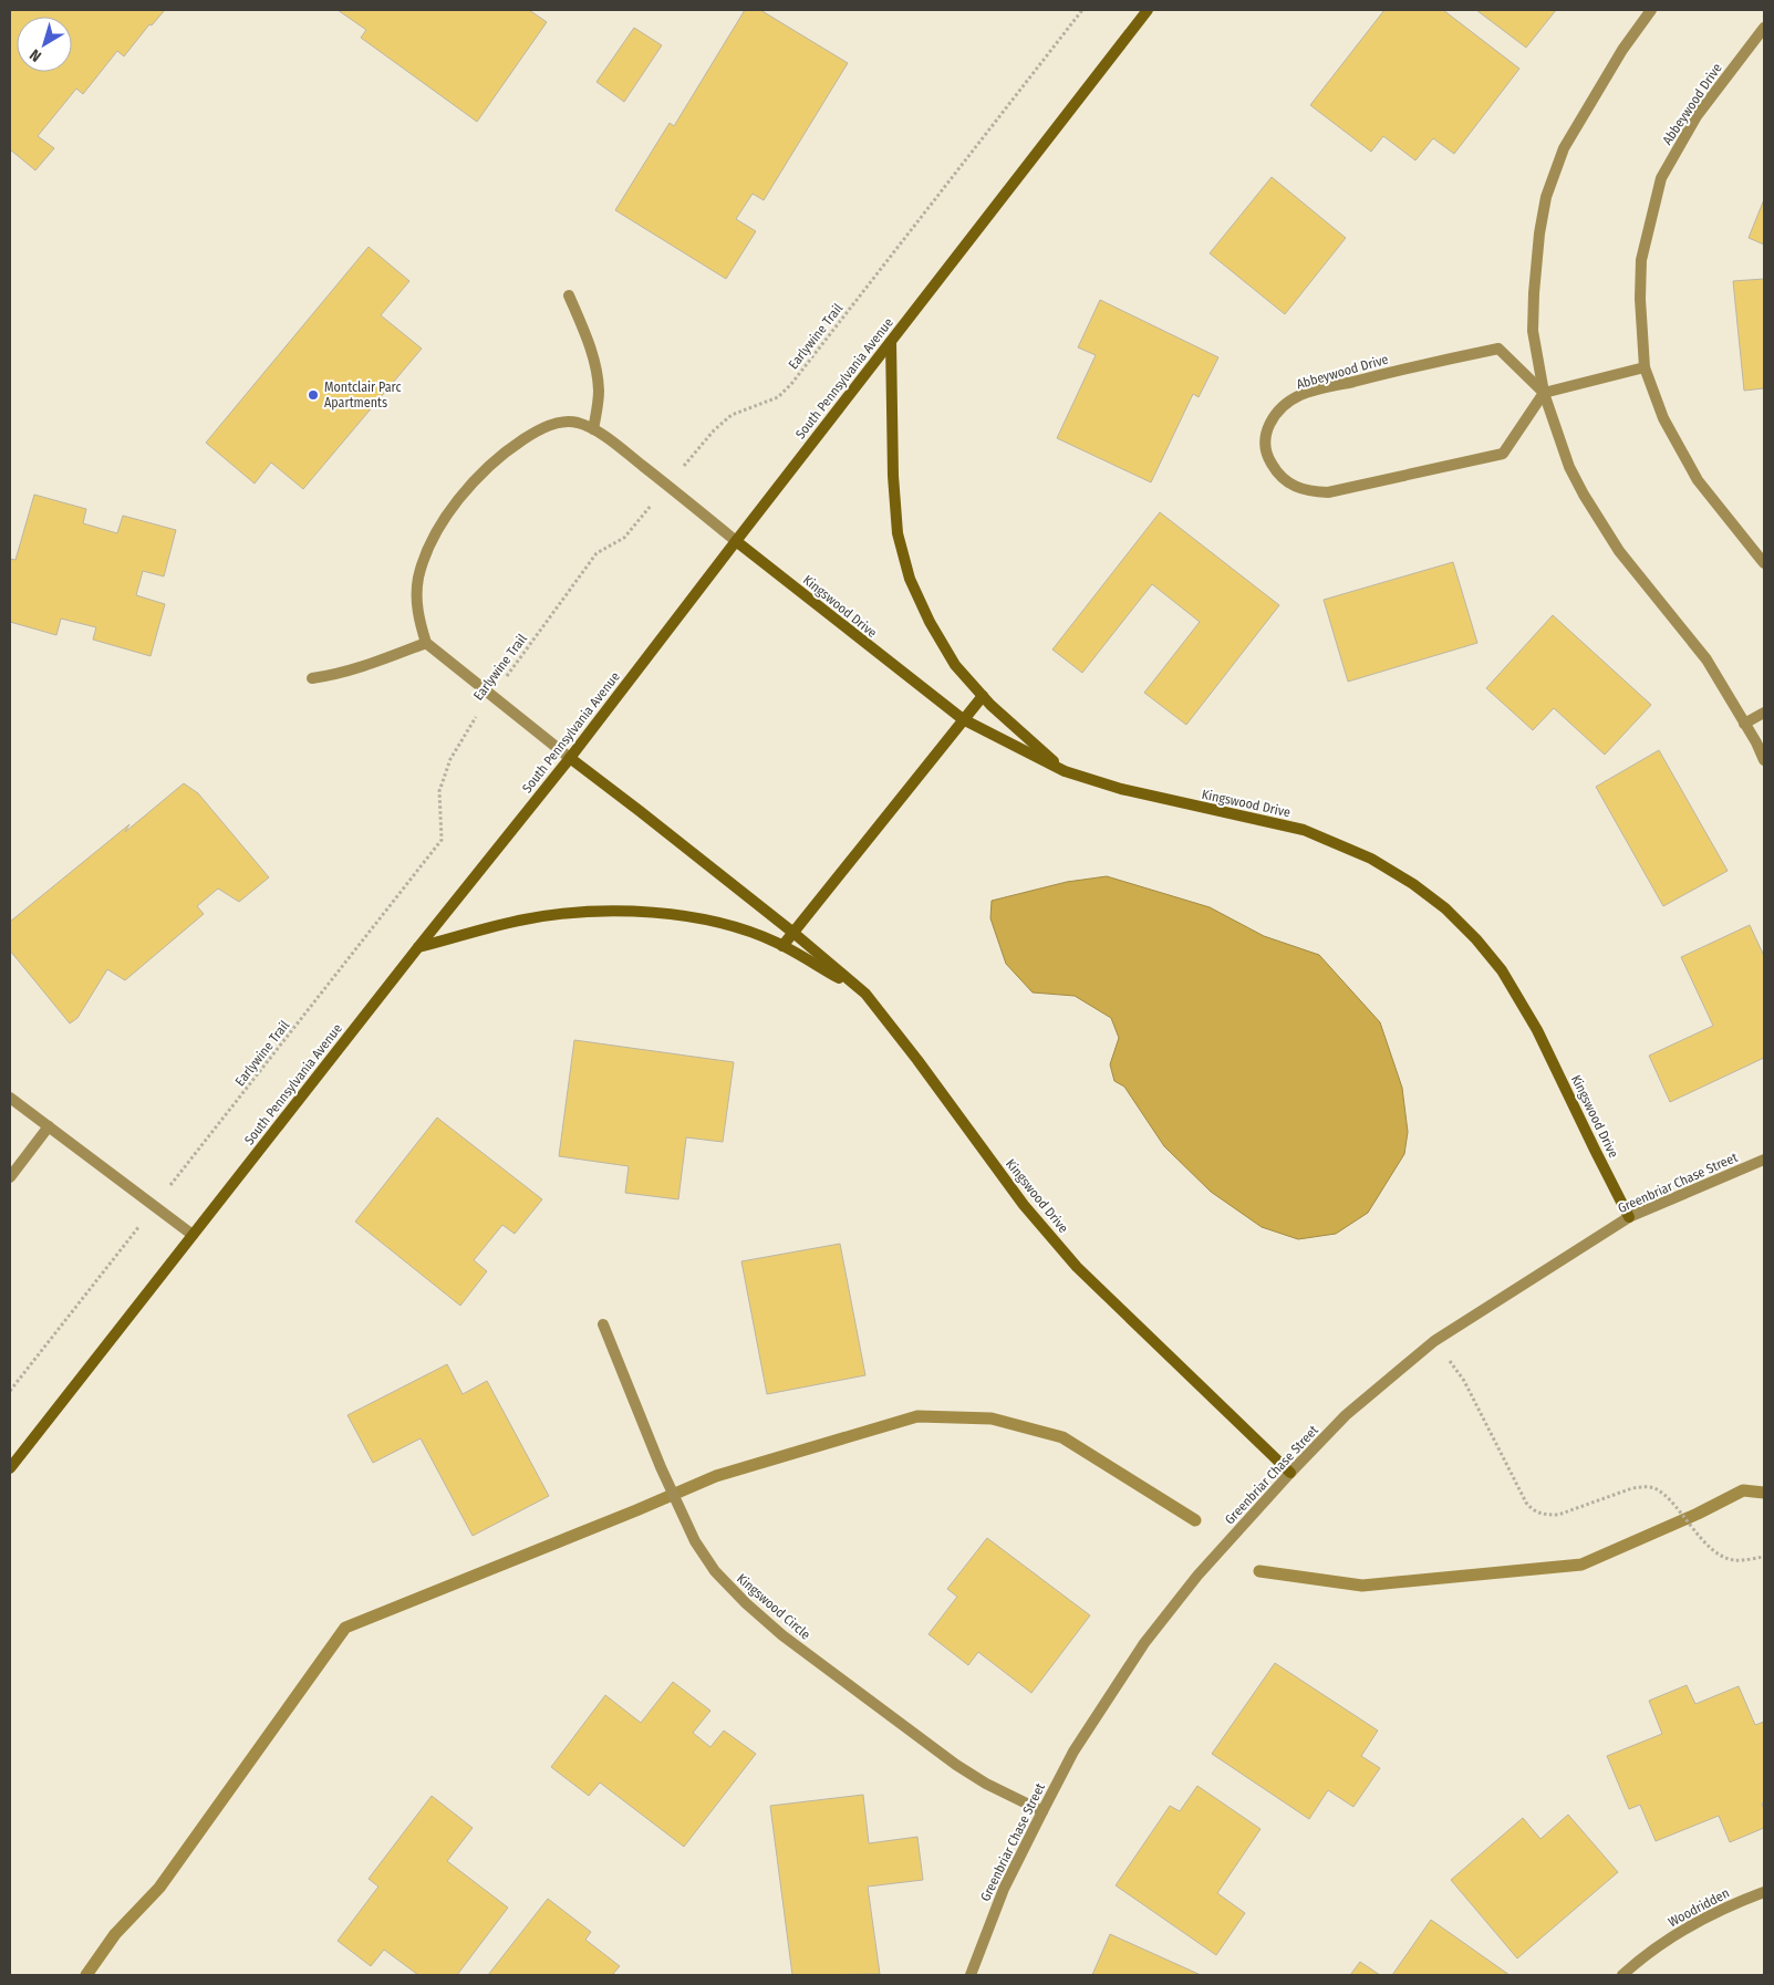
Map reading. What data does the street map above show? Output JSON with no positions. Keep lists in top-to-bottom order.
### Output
{
  "streets": {
    "main road": ["South Pennsylvania Avenue", "Kingswood Drive"],
    "street": [
      "Abbeywood Drive",
      "Greenbriar Chase Street",
      "Kingswood Circle",
      "Woodridden"
    ],
    "path": ["Earlywine Trail"]
  },
  "crossings": [
    ["South Pennsylvania Avenue", "Kingswood Drive"],
    ["Kingswood Drive", "Greenbriar Chase Street"],
    ["Greenbriar Chase Street", "Kingswood Circle"]
  ],
  "places": ["Montclair Parc Apartments"],
  "north": "bottom left"
}
